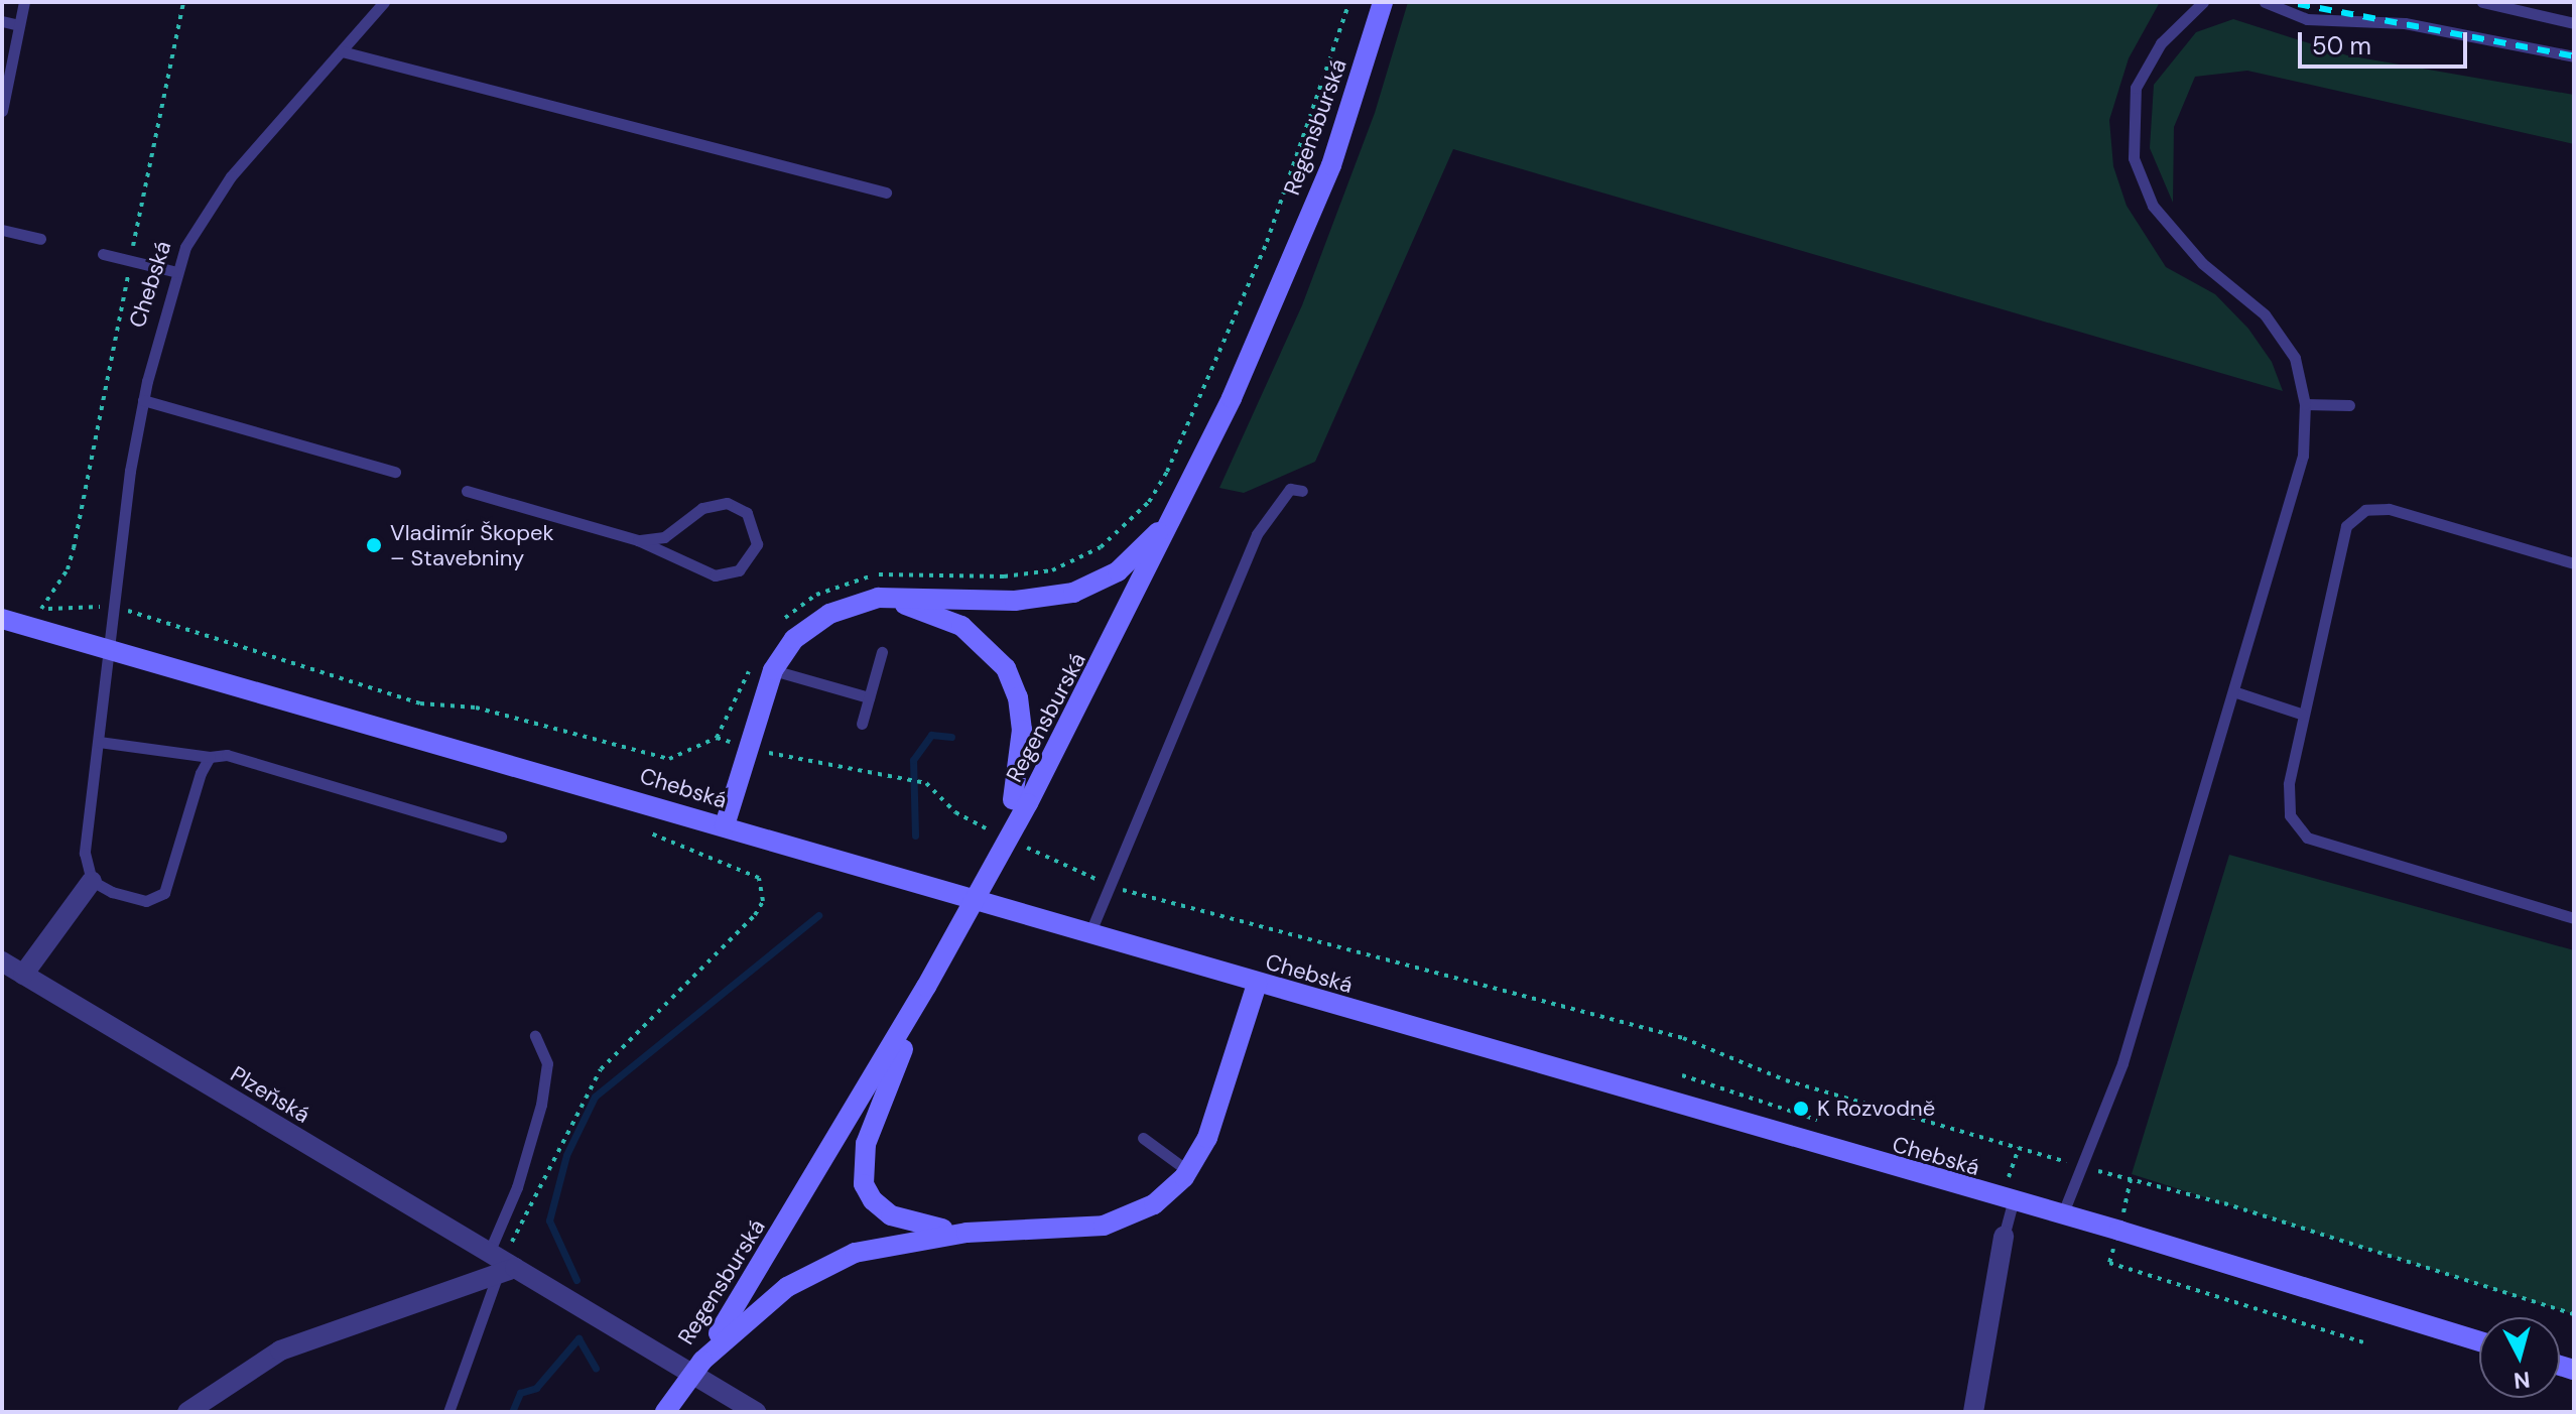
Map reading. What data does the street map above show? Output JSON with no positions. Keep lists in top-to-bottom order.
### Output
{
  "streets": {
    "main road": ["Regensburská", "Chebská"],
    "street": ["Plzeňská"]
  },
  "places": ["Vladimír Škopek – Stavebniny", "K Rozvodně"],
  "scale_bar": "50 m",
  "north": "bottom"
}
